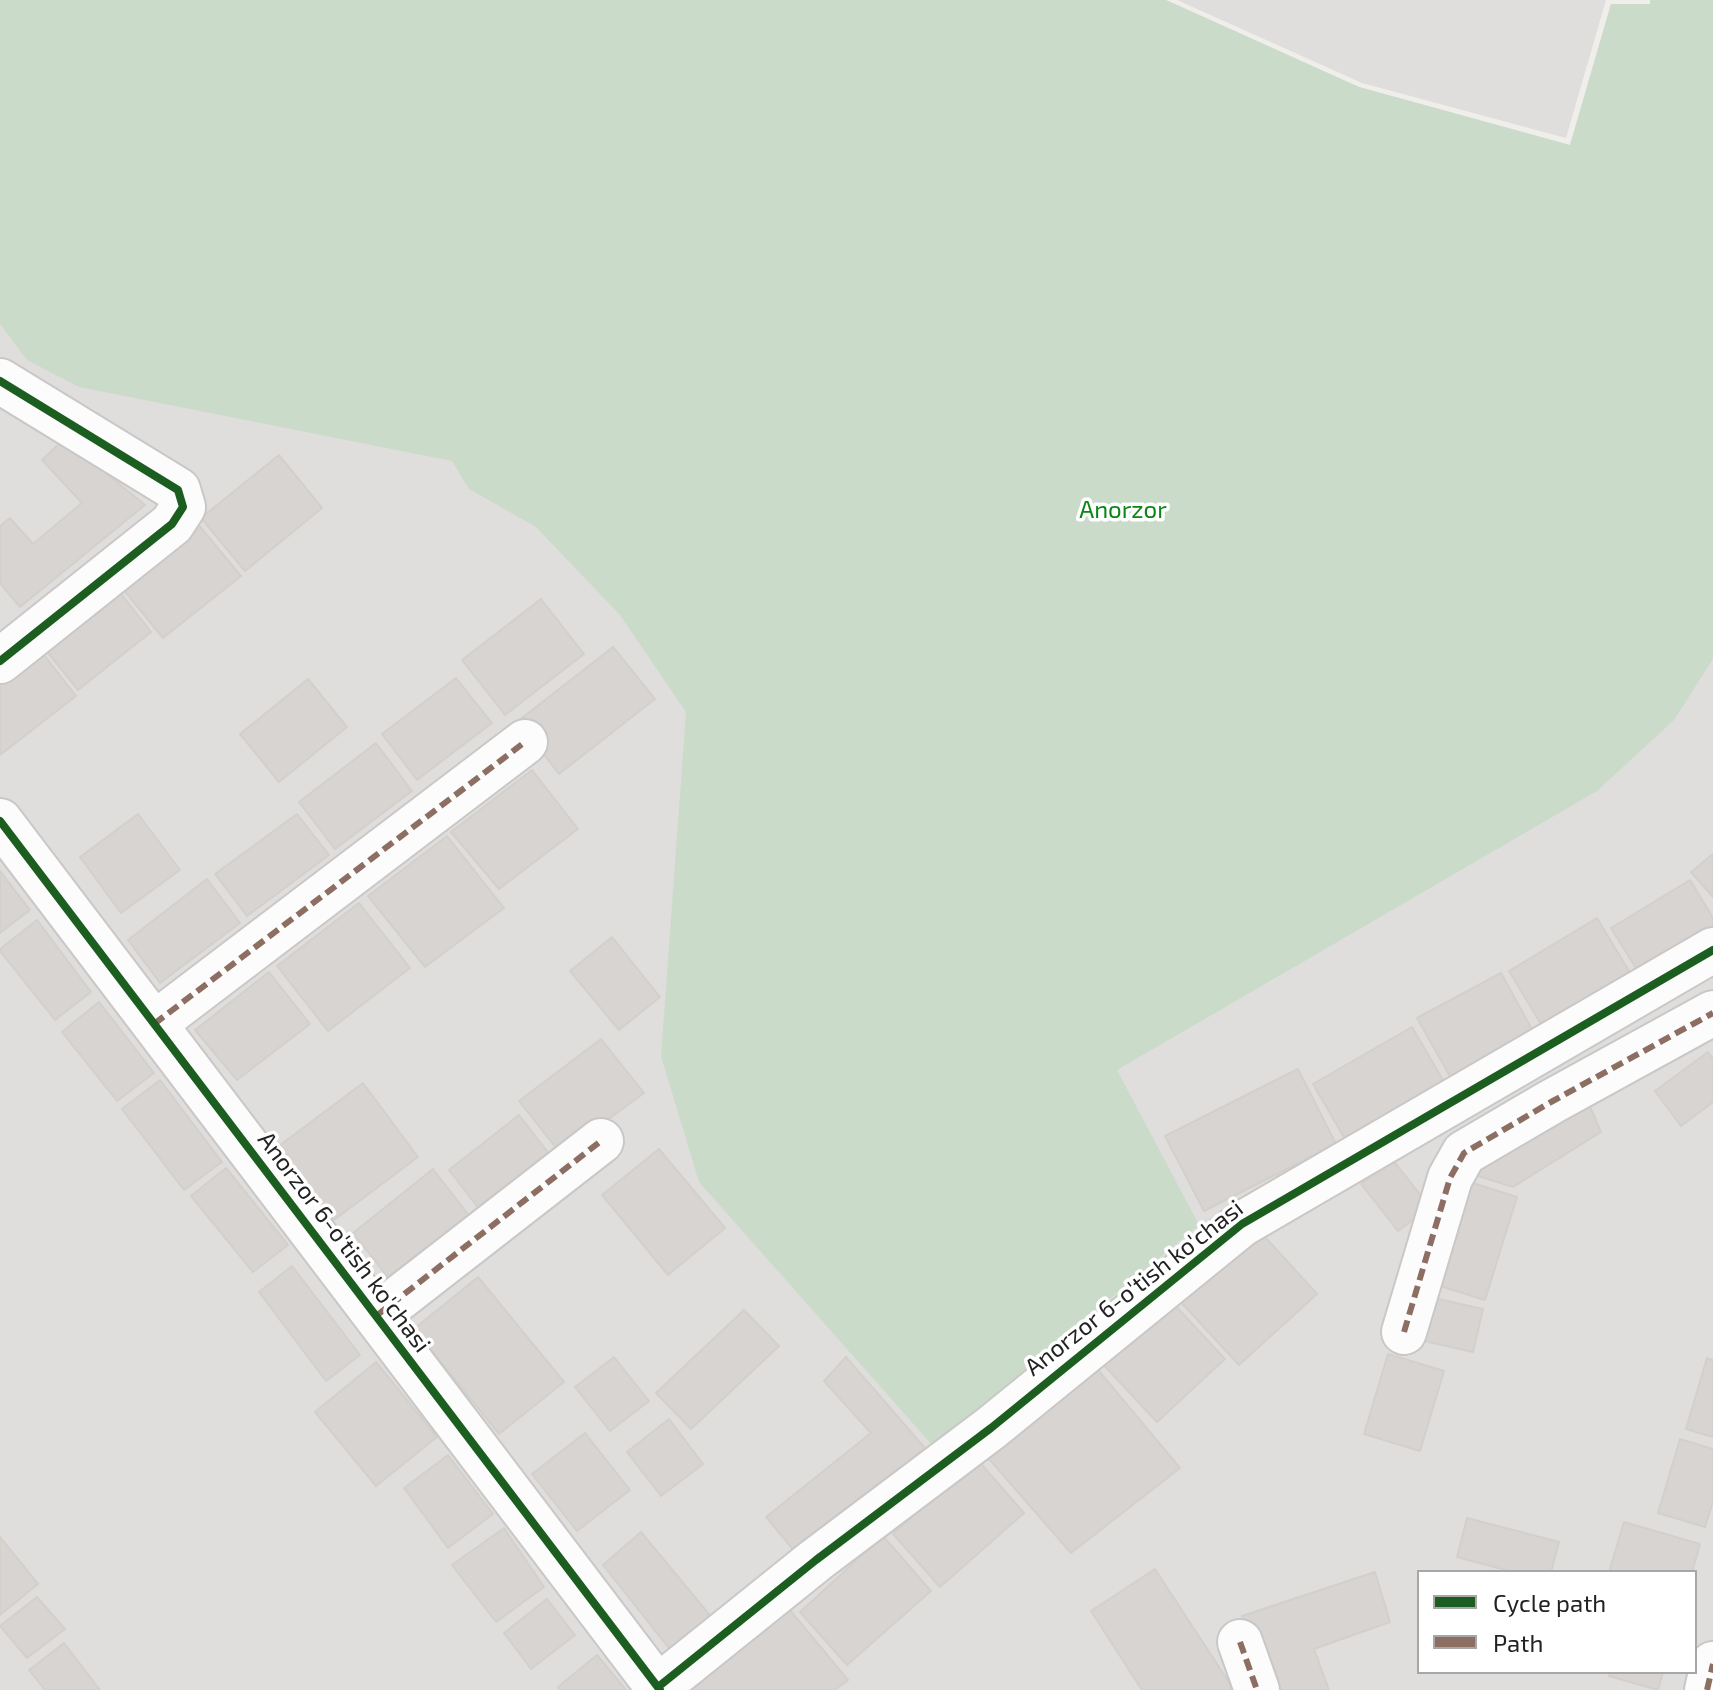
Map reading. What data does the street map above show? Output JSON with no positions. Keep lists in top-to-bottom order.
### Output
{
  "streets": {
    "street": ["Anorzor 6-o'tish ko'chasi"]
  },
  "parks": ["Anorzor"],
  "legend": ["Cycle path", "Path"]
}
